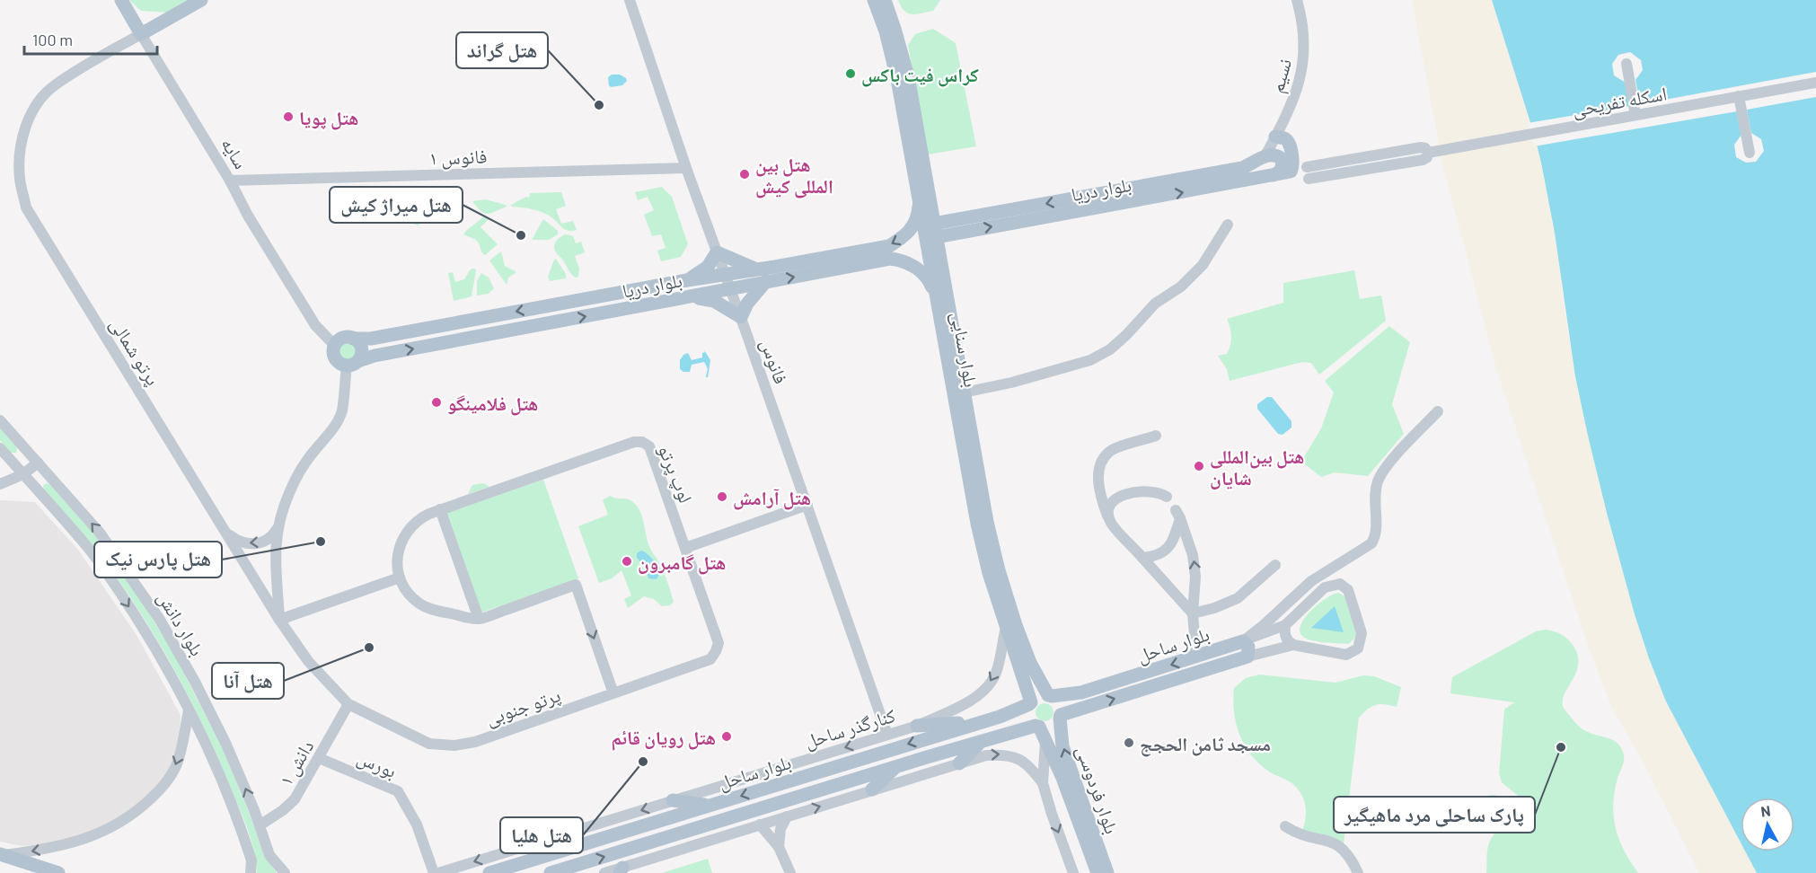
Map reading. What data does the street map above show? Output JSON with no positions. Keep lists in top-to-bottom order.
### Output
{
  "streets": {
    "main road": [
      "سایه",
      "بلوار دریا",
      "بلوار سنایی",
      "بلوار ساحل",
      "بلوار فردوسی"
    ],
    "street": [
      "نسیم",
      "اسکله تفریحی",
      "فانوس ۱",
      "پرتو شمالی",
      "فانوس",
      "لوپ پرتو",
      "بلوار دانش",
      "پرتو جنوبی",
      "کنارگذر ساحل",
      "دانش ۱",
      "بورس"
    ]
  },
  "crossings": [
    ["نسیم", "بلوار دریا"],
    ["سایه", "فانوس ۱"],
    ["سایه", "بلوار دریا"],
    ["سایه", "پرتو شمالی"],
    ["فانوس ۱", "فانوس"],
    ["بلوار دریا", "بلوار سنایی"],
    ["بلوار دریا", "فانوس"],
    ["بلوار سنایی", "بلوار ساحل"],
    ["بلوار سنایی", "کنارگذر ساحل"],
    ["بلوار سنایی", "بلوار فردوسی"],
    ["پرتو شمالی", "پرتو جنوبی"],
    ["پرتو شمالی", "دانش ۱"],
    ["فانوس", "کنارگذر ساحل"],
    ["لوپ پرتو", "پرتو جنوبی"],
    ["بلوار دانش", "دانش ۱"],
    ["بلوار ساحل", "بلوار فردوسی"],
    ["پرتو جنوبی", "دانش ۱"],
    ["کنارگذر ساحل", "بورس"],
    ["دانش ۱", "بورس"]
  ],
  "places": [
    "کراس فیت باکس",
    "هتل گراند",
    "هتل پویا",
    "هتل بین المللی کیش",
    "هتل میراژ کیش",
    "هتل فلامینگو",
    "هتل بین‌المللی شایان",
    "هتل آرامش",
    "هتل پارس نیک",
    "هتل گامبرون",
    "هتل آنا",
    "هتل رویان قائم",
    "مسجد ثامن الحجج",
    "پارک ساحلی مرد ماهیگیر",
    "هتل هلیا"
  ],
  "scale_bar": "100 m",
  "north": "top"
}
